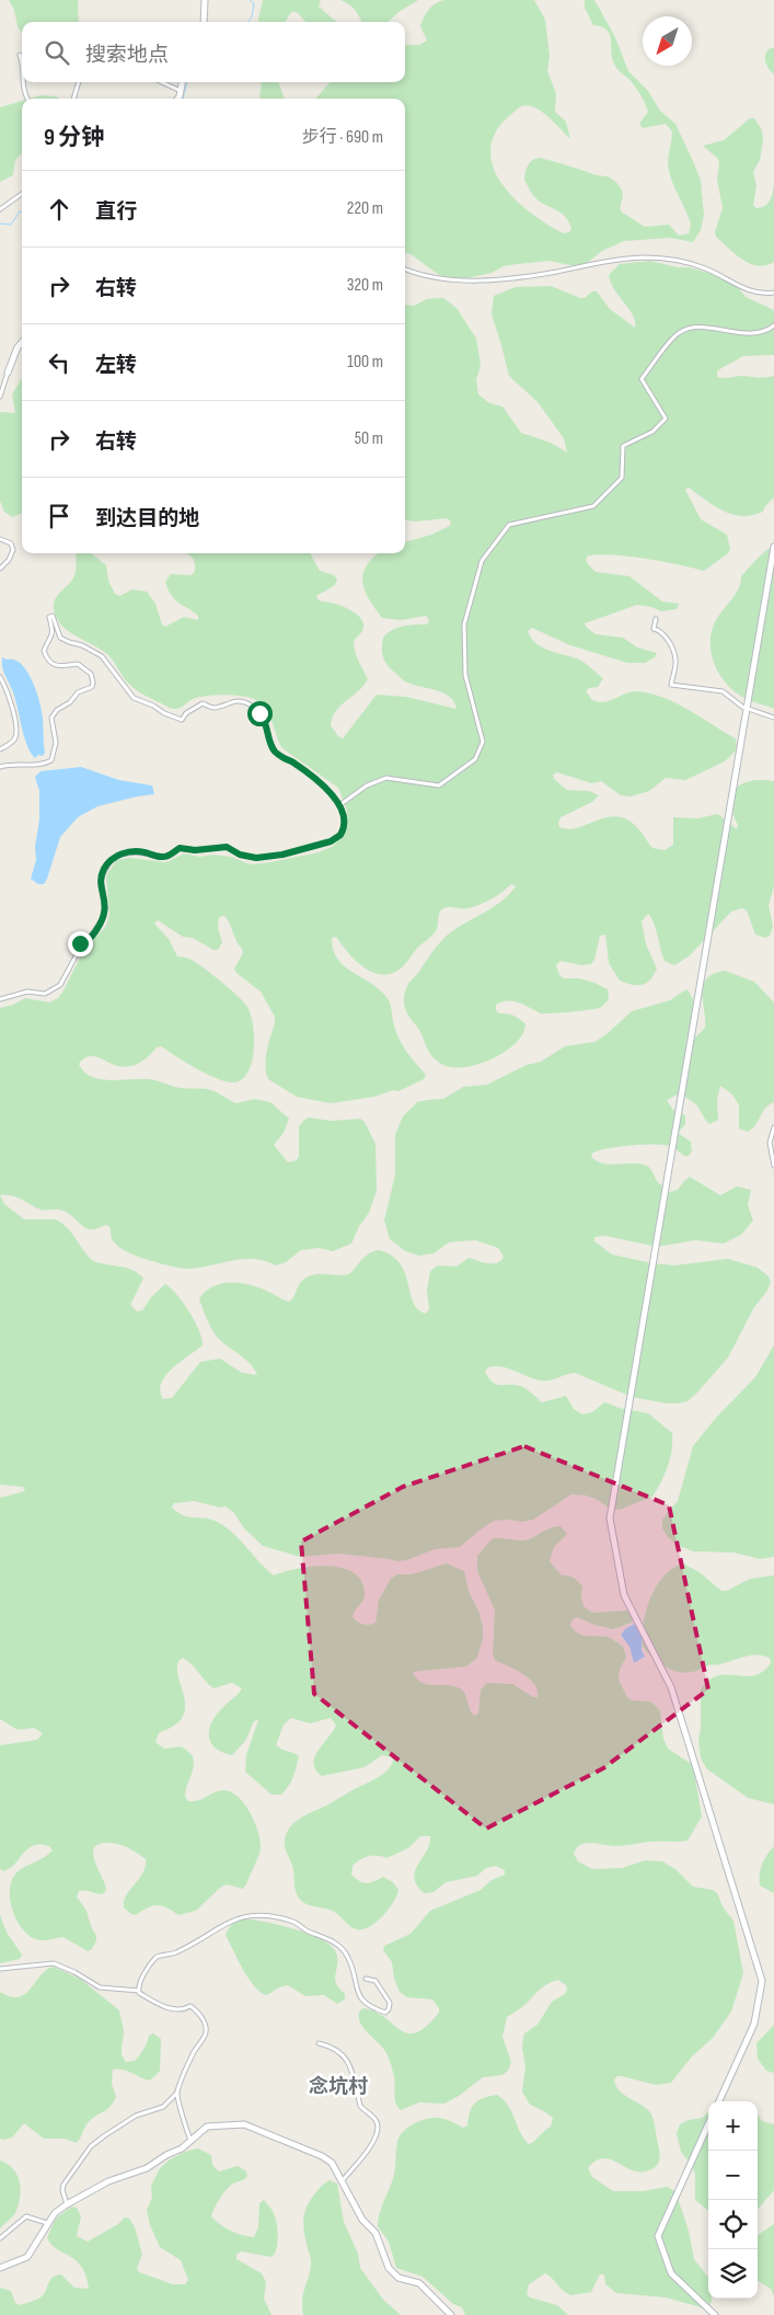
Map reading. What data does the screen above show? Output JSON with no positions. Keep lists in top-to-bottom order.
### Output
{
  "districts": ["念坑村"],
  "north": "bottom left",
  "page": {
    "search": "搜索地点",
    "heading": ["9 分钟", "步行 · 690 m"],
    "list": [
      ["直行", "220 m"],
      ["右转", "320 m"],
      ["左转", "100 m"],
      ["右转", "50 m"],
      "到达目的地"
    ],
    "map_buttons": ["+", "−"]
  }
}
